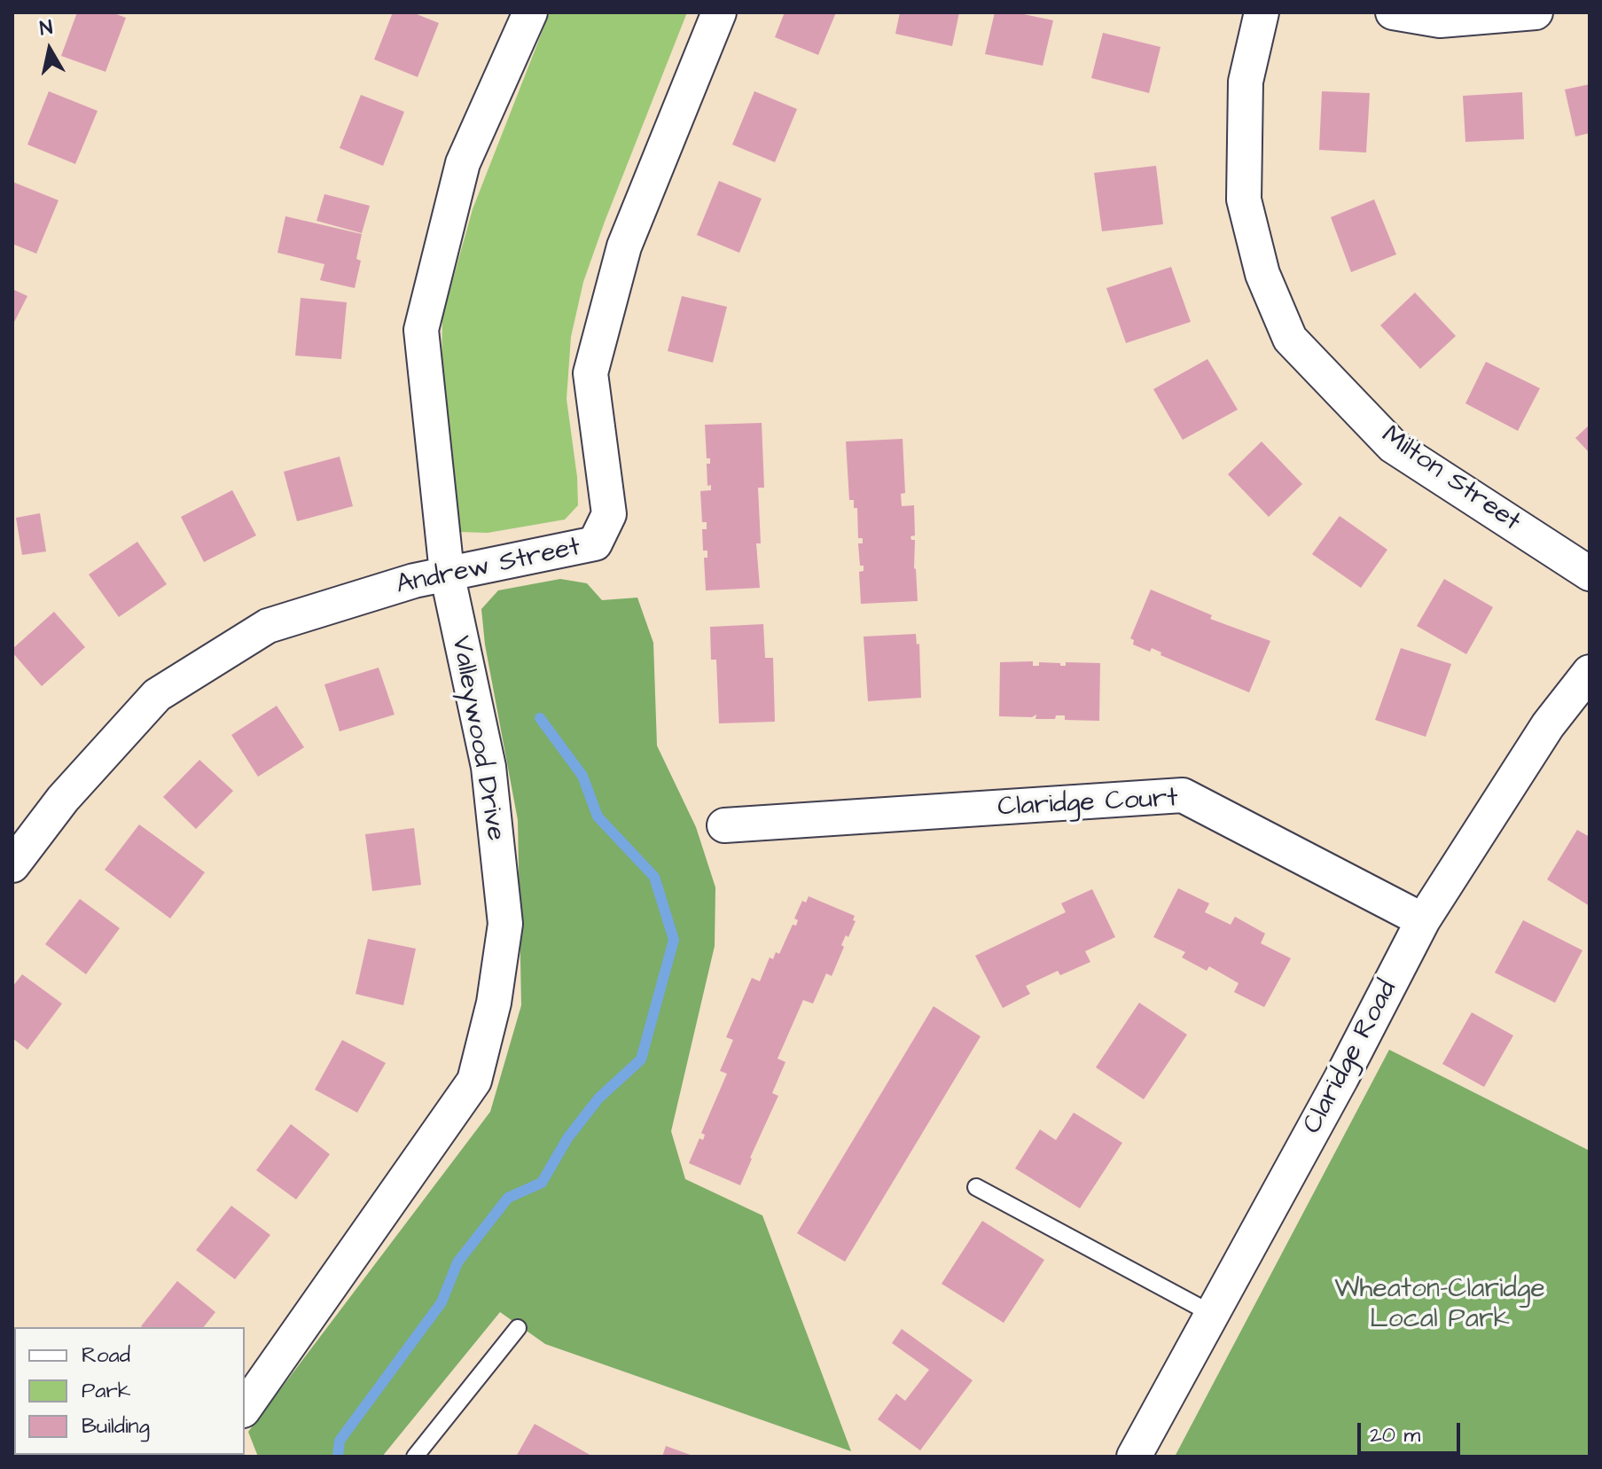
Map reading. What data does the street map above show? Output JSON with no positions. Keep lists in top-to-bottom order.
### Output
{
  "streets": {
    "street": [
      "Milton Street",
      "Andrew Street",
      "Valleywood Drive",
      "Claridge Court",
      "Claridge Road"
    ]
  },
  "crossings": [
    ["Andrew Street", "Valleywood Drive"],
    ["Claridge Court", "Claridge Road"]
  ],
  "parks": ["Wheaton-Claridge Local Park"],
  "legend": ["Road", "Park", "Building"],
  "scale_bar": "20 m",
  "north": "top"
}
